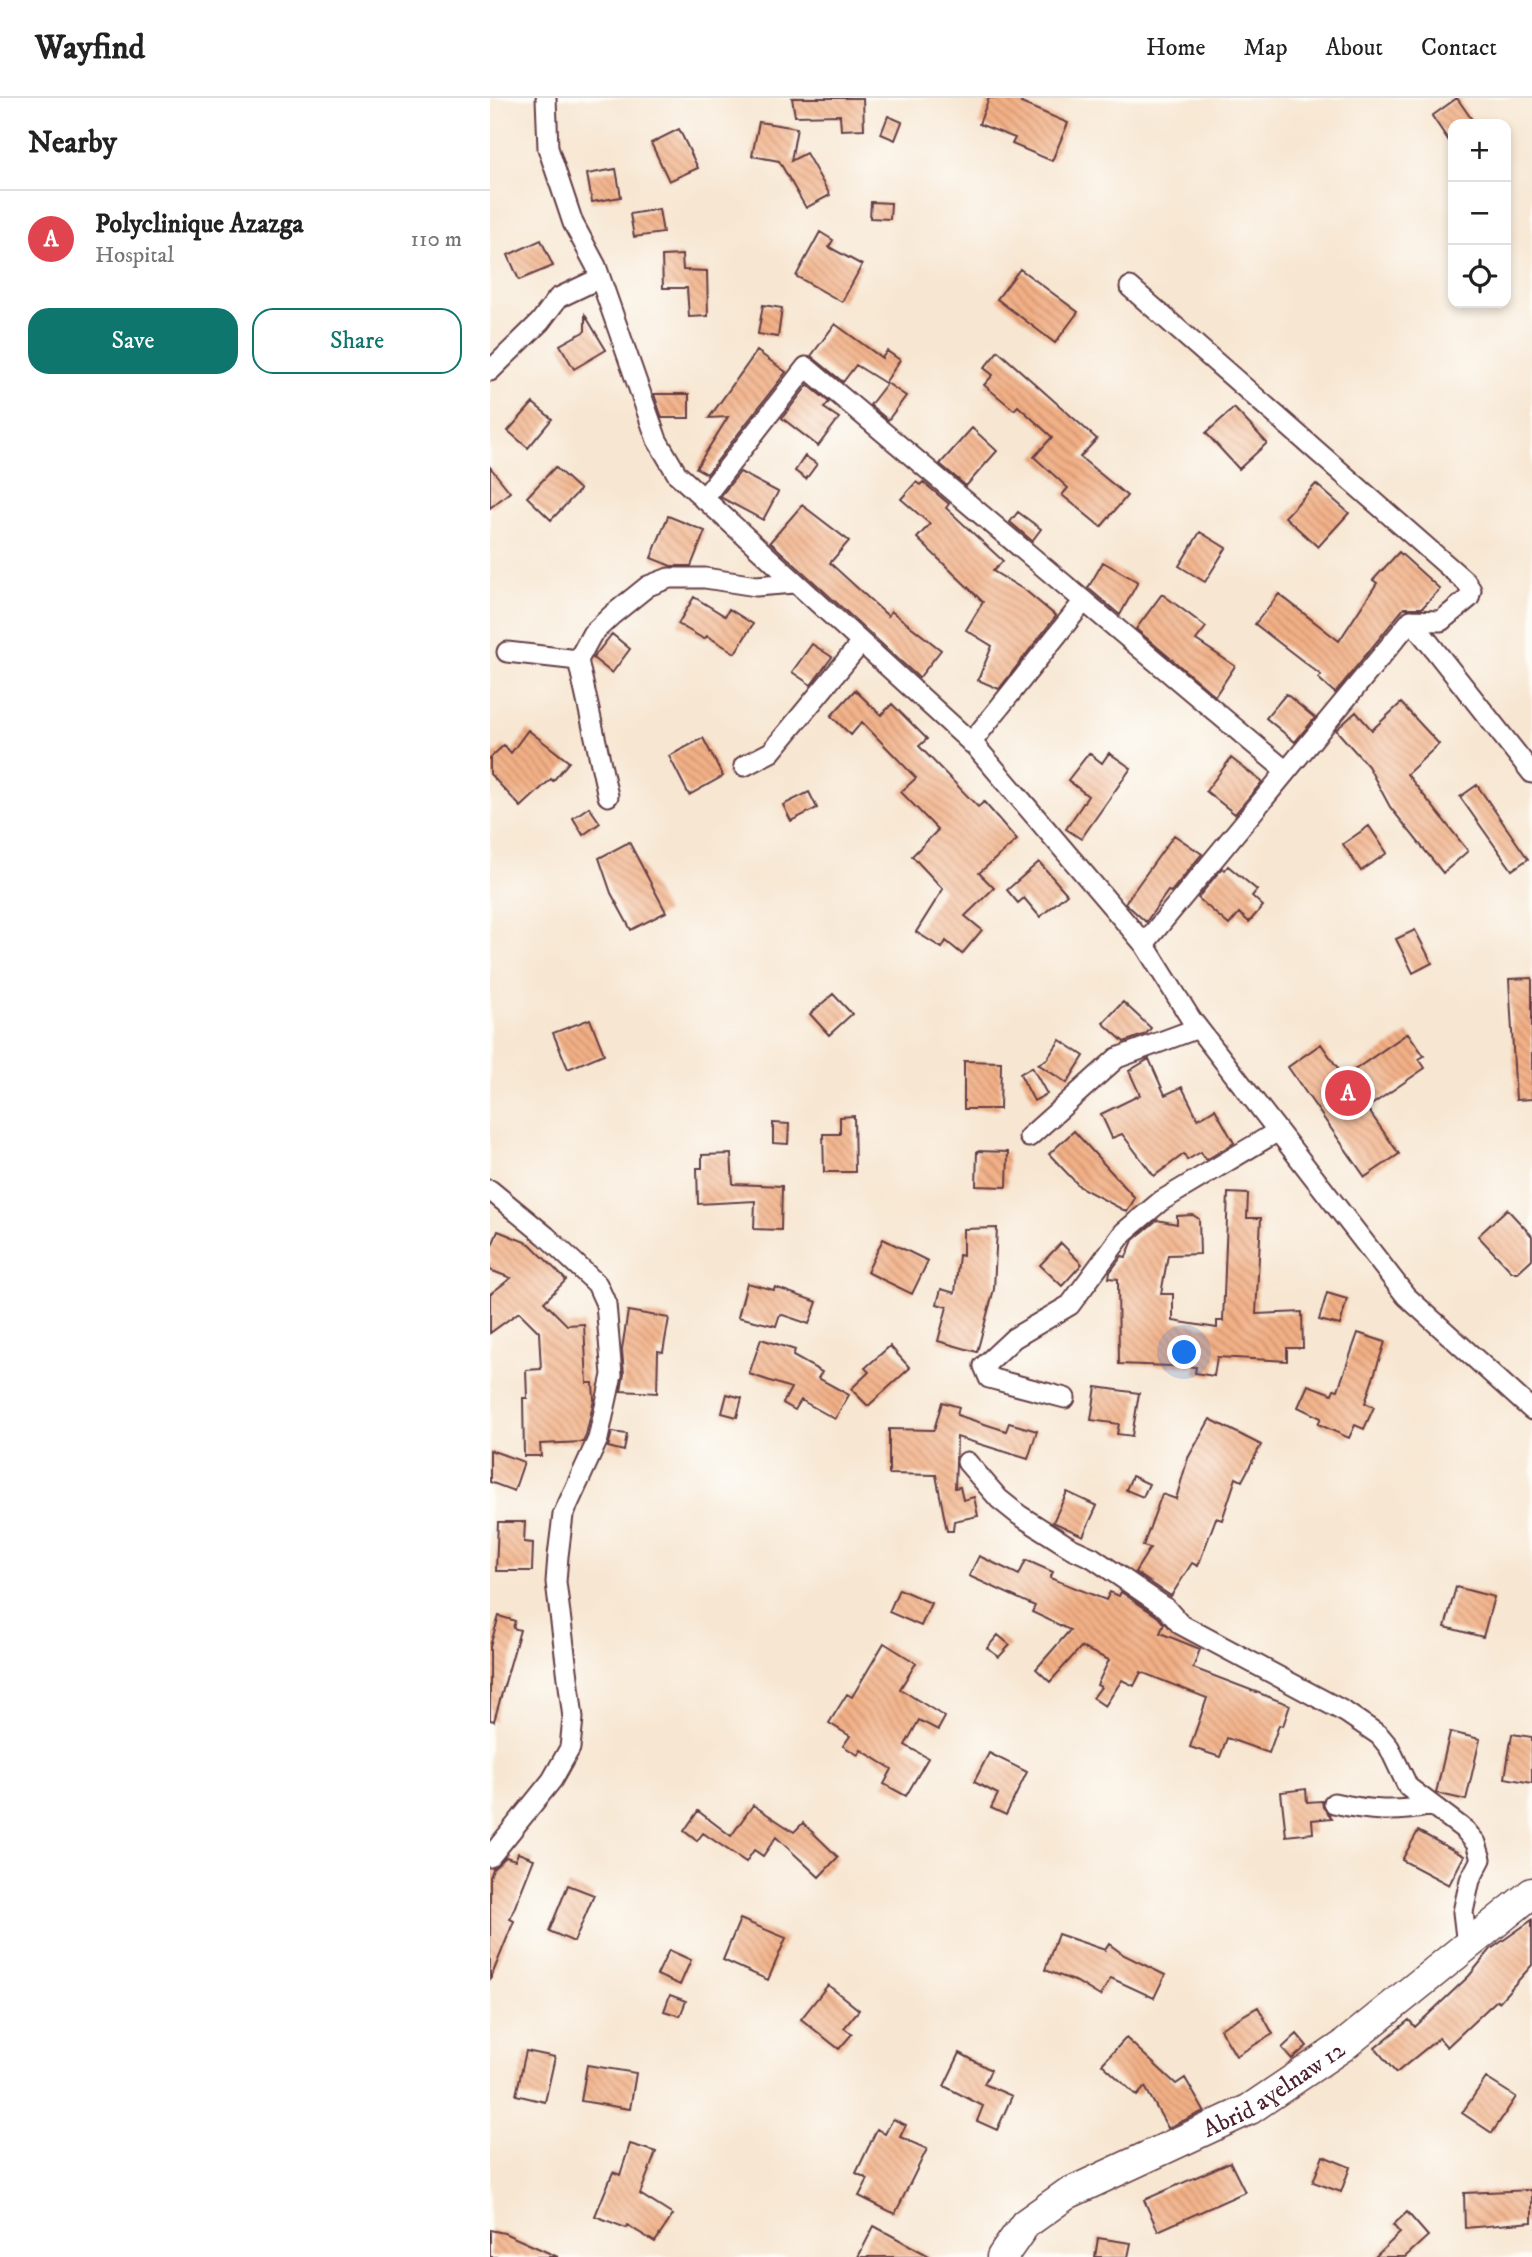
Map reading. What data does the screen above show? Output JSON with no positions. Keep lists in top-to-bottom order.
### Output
{
  "streets": {
    "main road": ["Abrid aɣelnaw 12"]
  },
  "page": {
    "header": "Wayfind",
    "nav": [
      "Home",
      "Map",
      "About",
      "Contact"
    ],
    "heading": "Nearby",
    "map_buttons": ["+", "−"],
    "list": [
      {
        "mark": "A",
        "name": "Polyclinique Azazga",
        "note": "Hospital",
        "value": "110 m"
      }
    ],
    "buttons": ["Save", "Share"],
    "pins": "A"
  }
}
